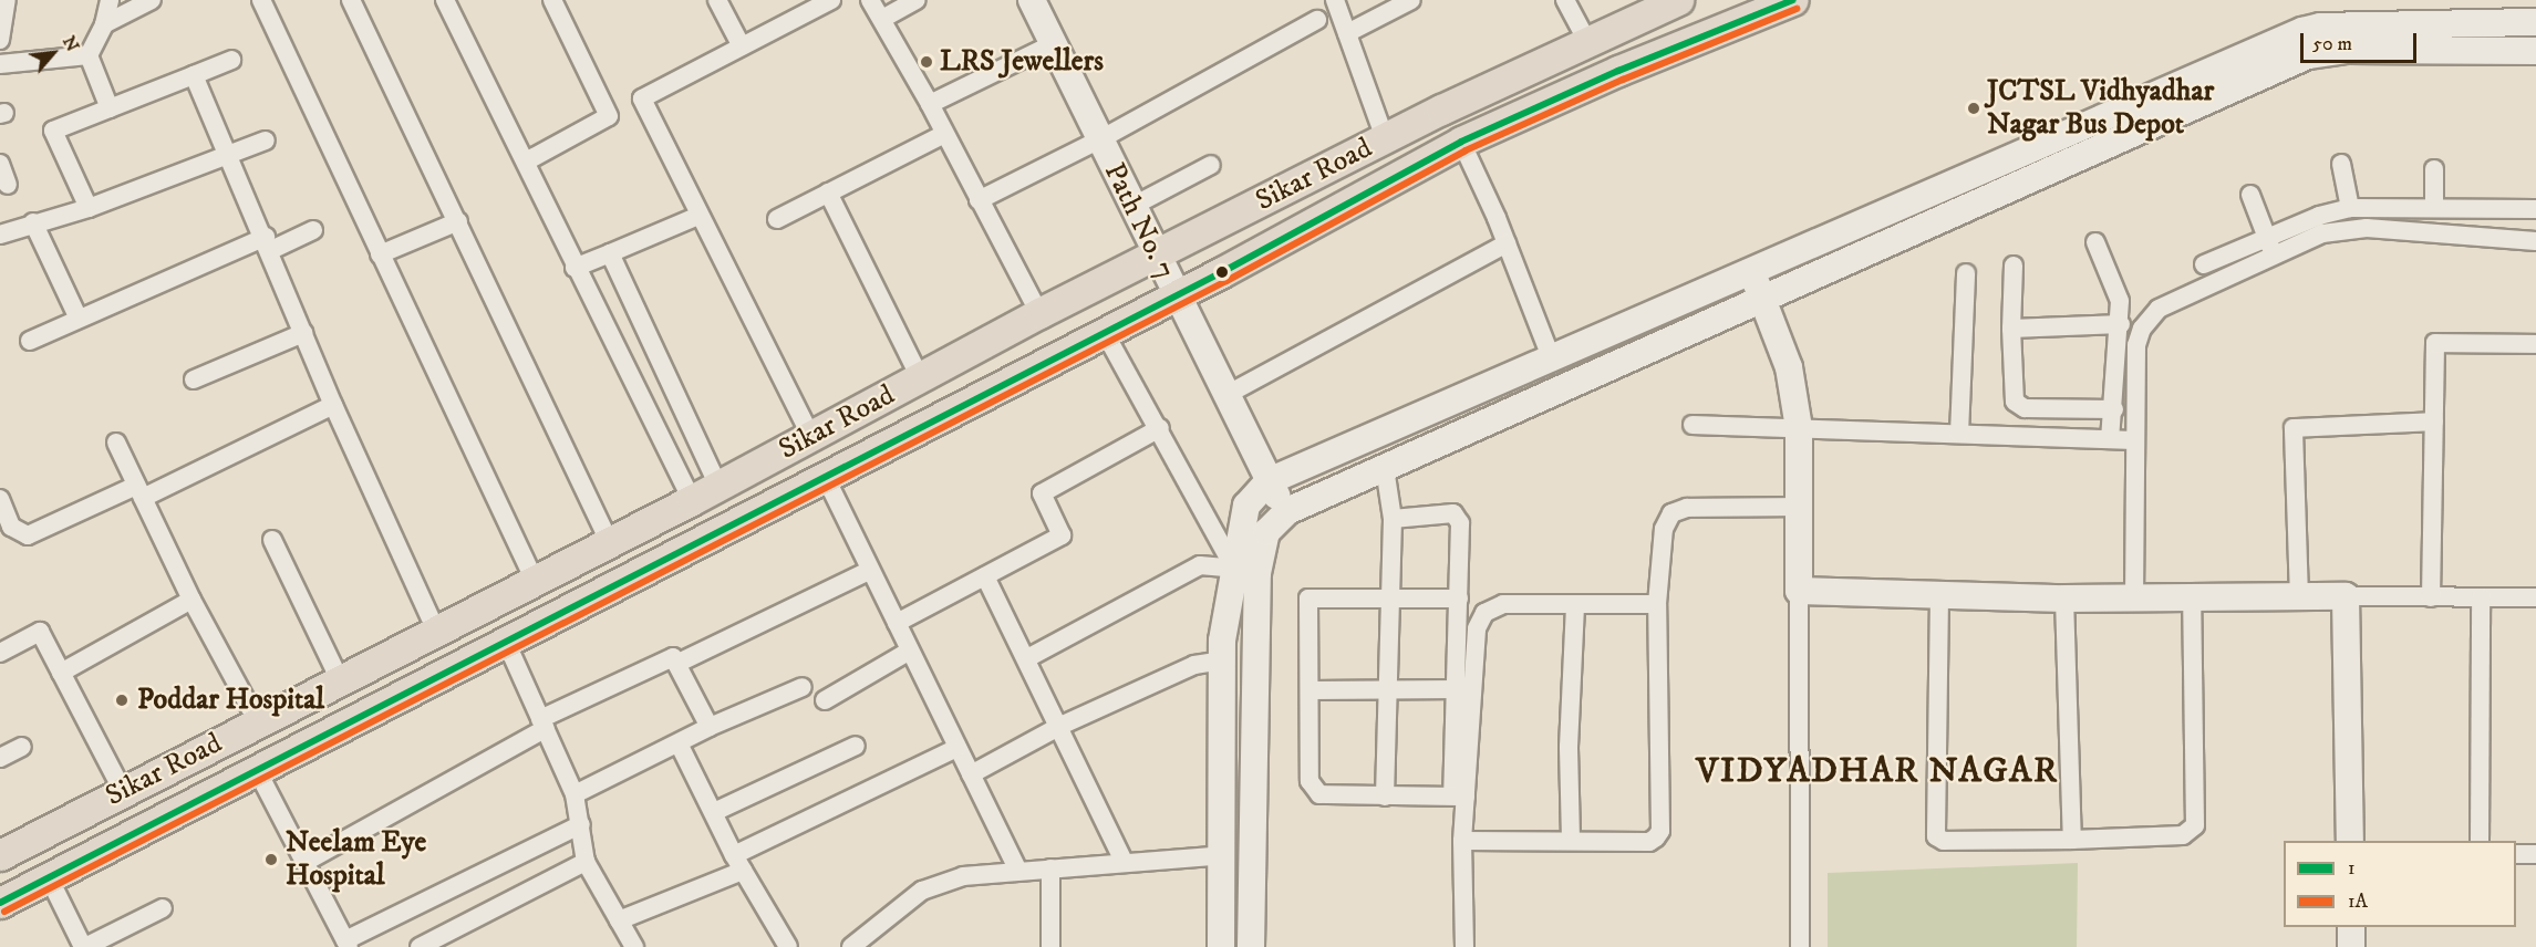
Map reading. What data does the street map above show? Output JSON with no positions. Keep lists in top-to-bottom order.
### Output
{
  "streets": {
    "main road": ["Sikar Road"],
    "street": ["Path No. 7"]
  },
  "crossings": [
    ["Sikar Road", "Path No. 7"]
  ],
  "districts": ["VIDYADHAR NAGAR"],
  "places": [
    "LRS Jewellers",
    "JCTSL Vidhyadhar Nagar Bus Depot",
    "Poddar Hospital",
    "Neelam Eye Hospital"
  ],
  "lines": ["transit line 1", "transit line 1A"],
  "legend": ["1", "1A"],
  "scale_bar": "50 m",
  "north": "top right"
}
